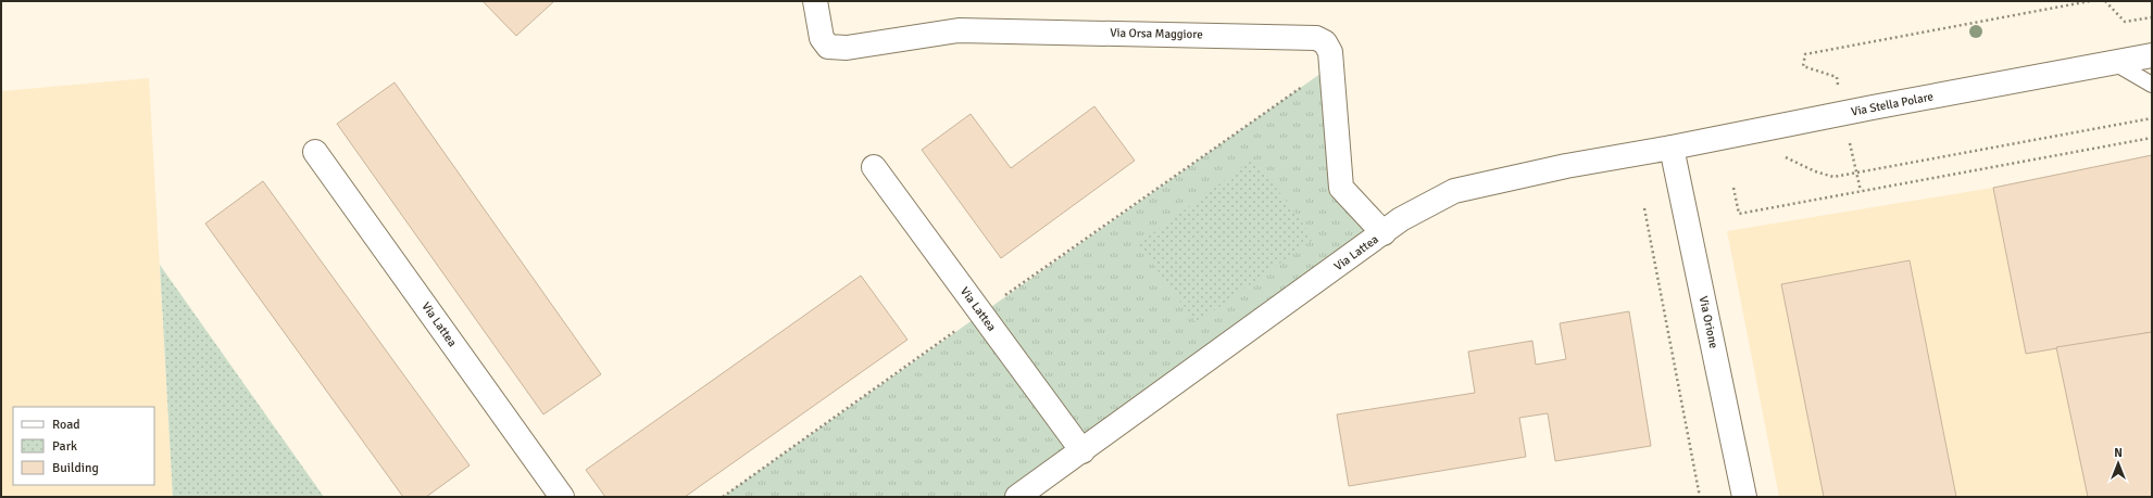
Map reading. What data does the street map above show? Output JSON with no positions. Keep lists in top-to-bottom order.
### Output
{
  "streets": {
    "street": [
      "Via Orsa Maggiore",
      "Via Stella Polare",
      "Via Lattea",
      "Via Orione"
    ]
  },
  "crossings": [
    ["Via Orsa Maggiore", "Via Lattea"],
    ["Via Stella Polare", "Via Lattea"],
    ["Via Stella Polare", "Via Orione"],
    ["Via Lattea", "Via Orione"]
  ],
  "legend": ["Road", "Park", "Building"],
  "north": "top"
}
